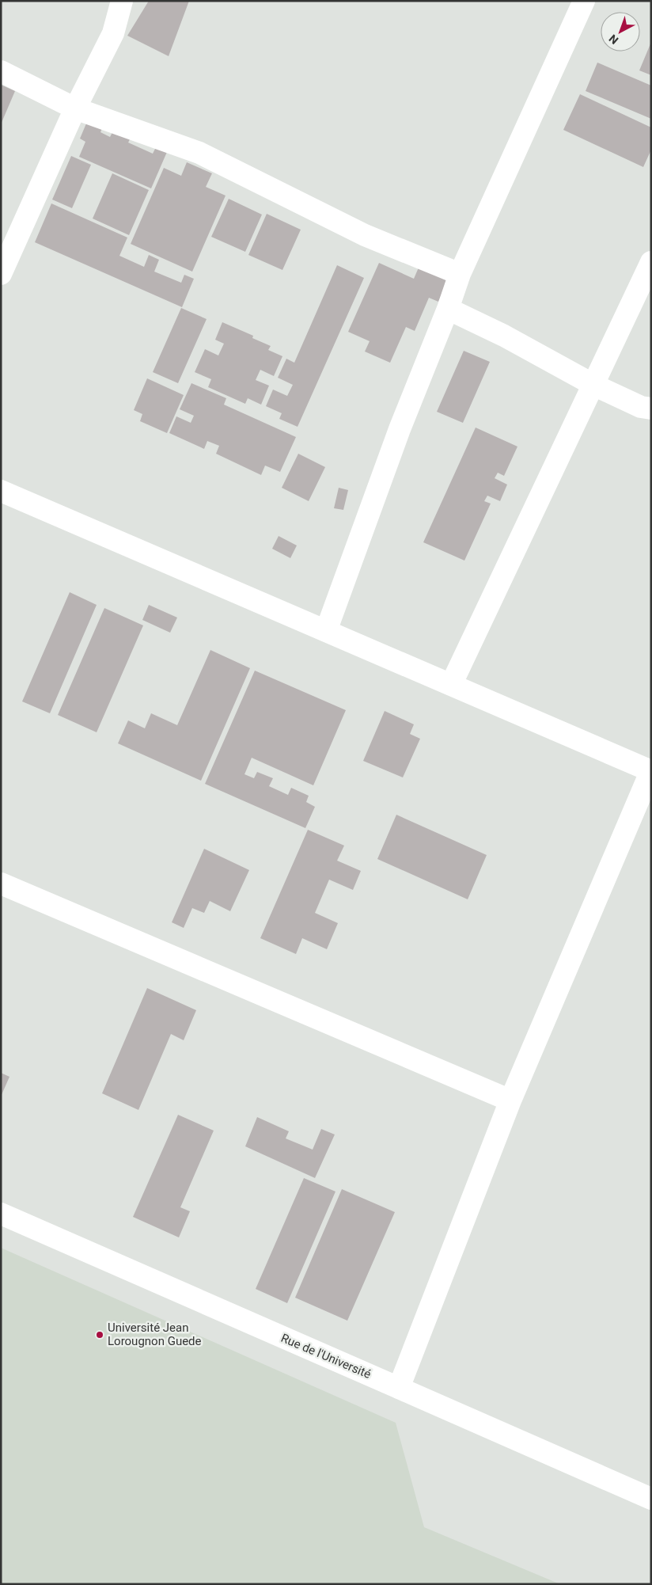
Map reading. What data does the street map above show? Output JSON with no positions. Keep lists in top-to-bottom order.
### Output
{
  "streets": {
    "street": ["Rue de l'Université"]
  },
  "places": ["Université Jean Lorougnon Guede"],
  "north": "bottom left"
}
